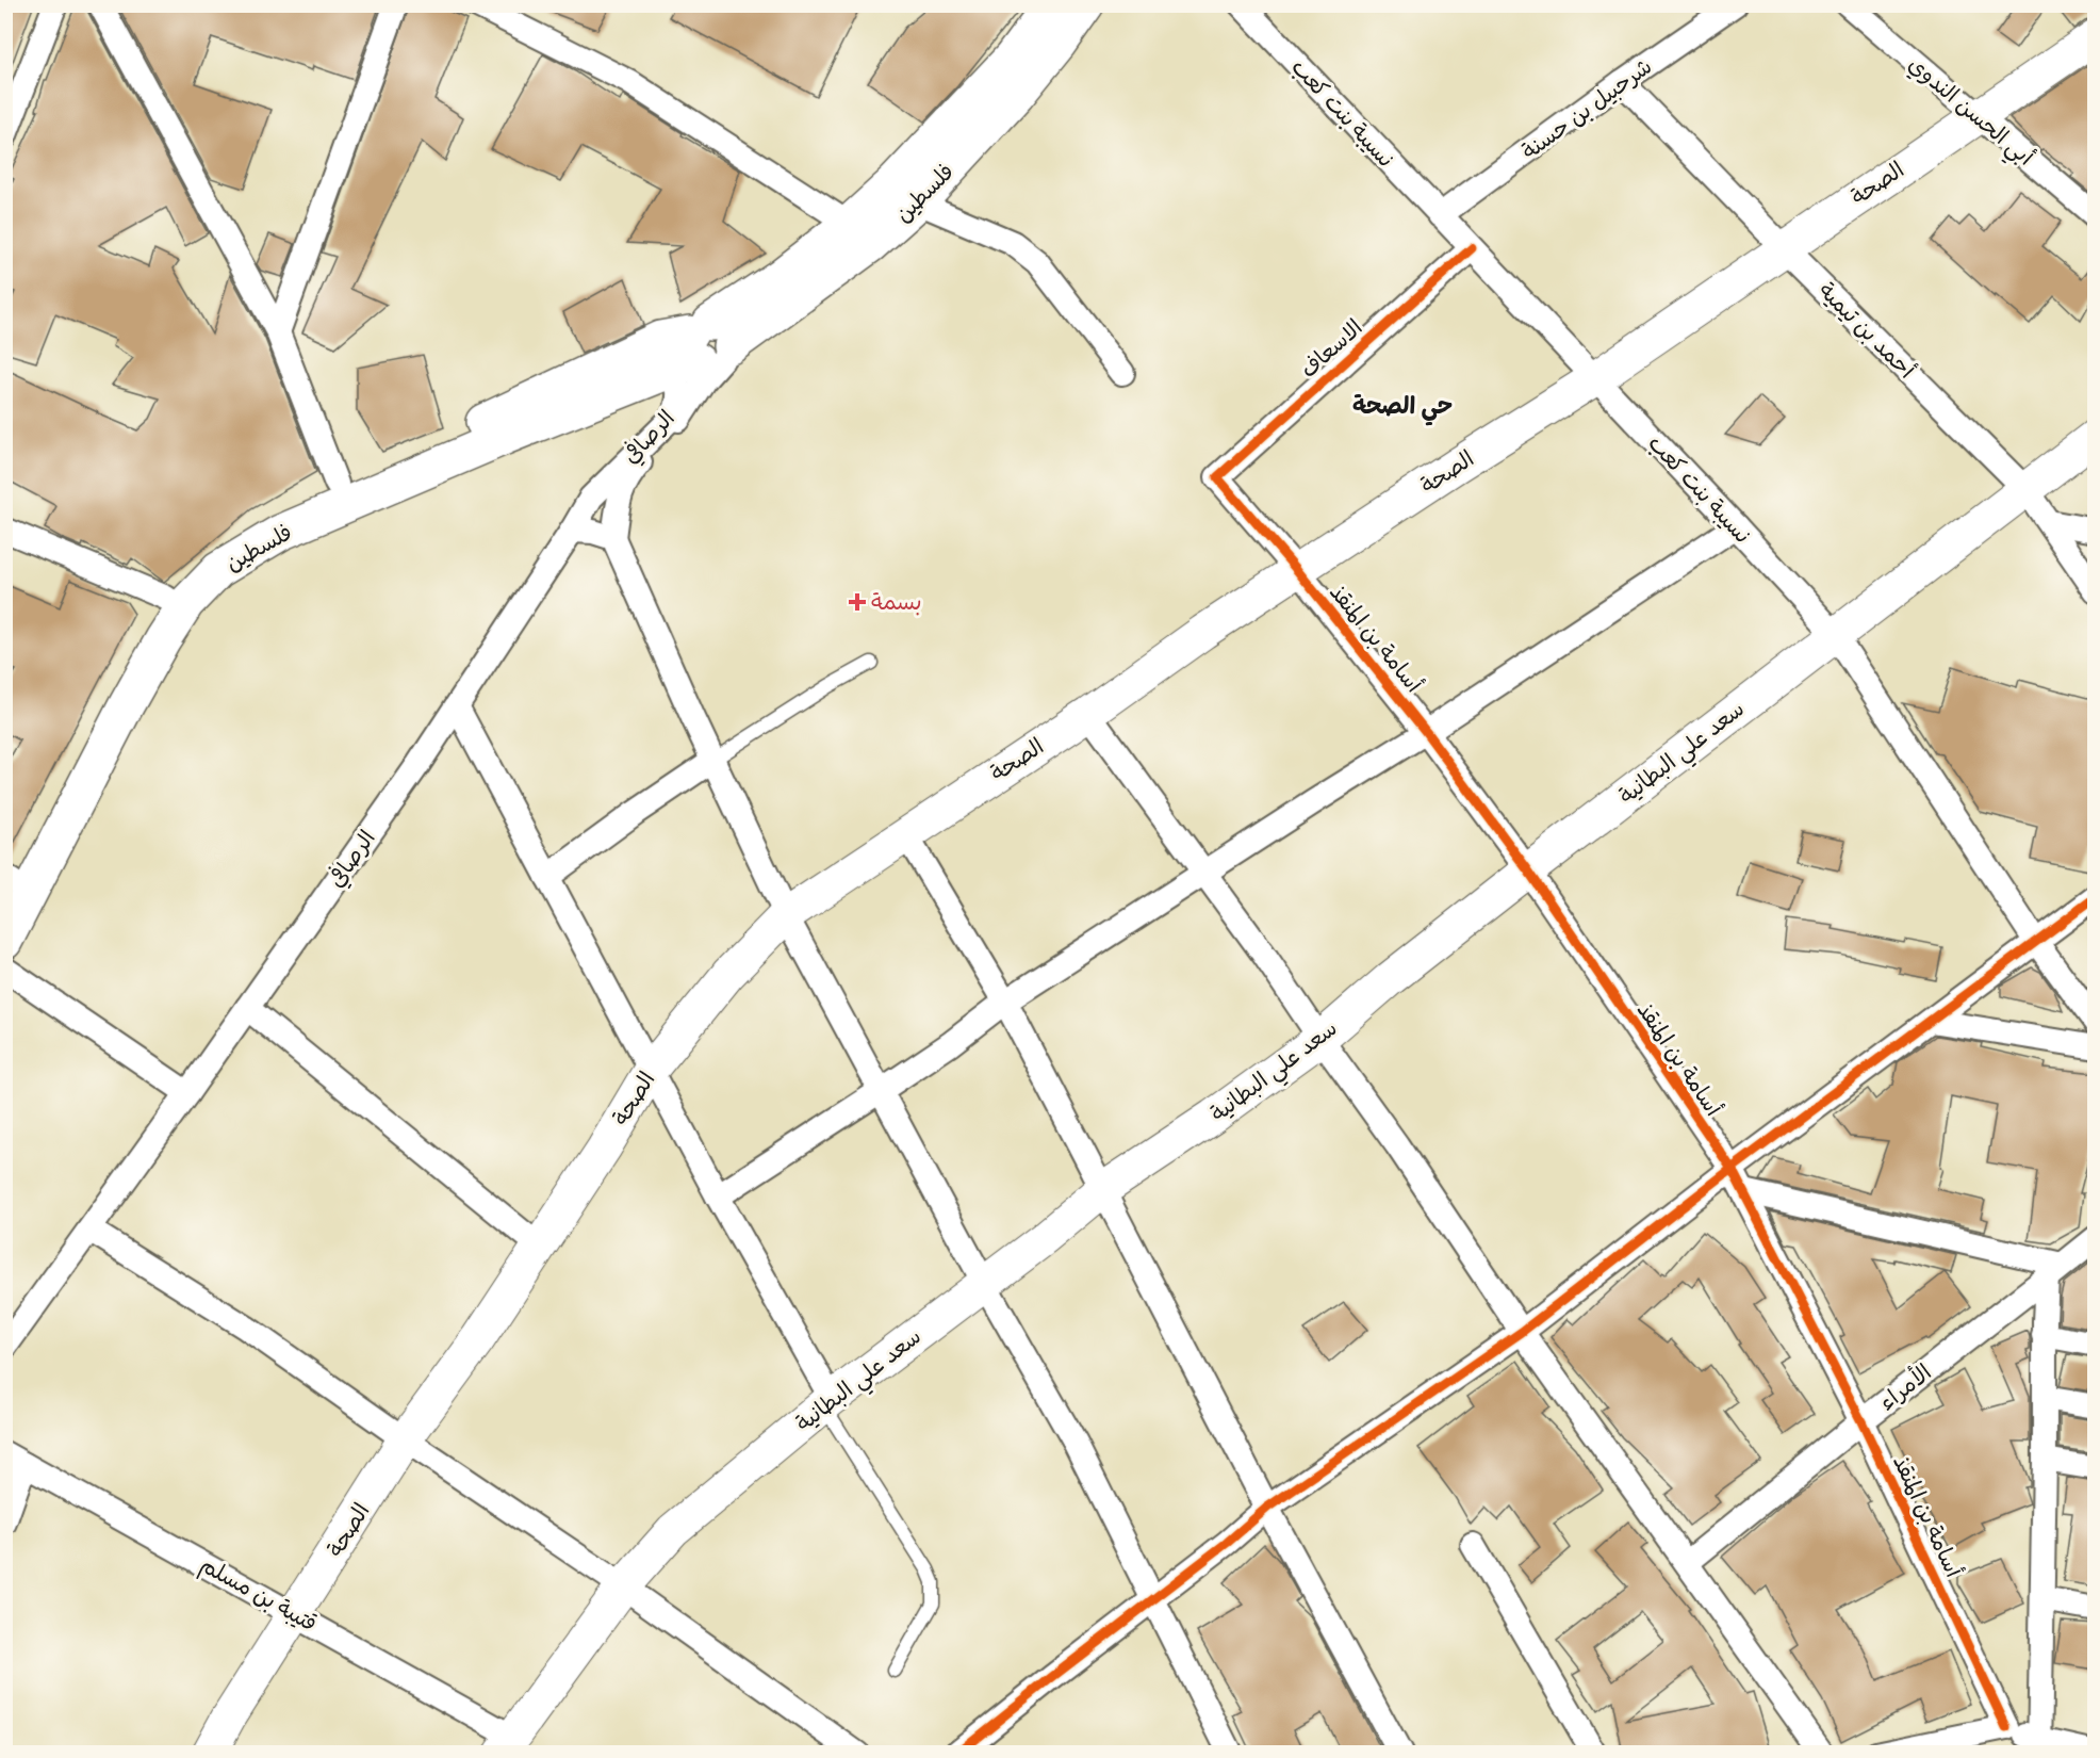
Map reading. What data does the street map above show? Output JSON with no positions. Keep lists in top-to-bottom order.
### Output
{
  "streets": {
    "main road": ["الصحة", "فلسطين", "سعد علي البطانية"],
    "street": [
      "شرحبيل بن حسنة",
      "أبي الحسن الندوي",
      "نسيبة بنت كعب",
      "أحمد بن تيمية",
      "الاسعاف",
      "الرصافي",
      "أسامة بن المنقذ",
      "الأمراء",
      "قتيبة بن مسلم"
    ]
  },
  "crossings": [
    ["شرحبيل بن حسنة", "نسيبة بنت كعب"],
    ["شرحبيل بن حسنة", "أحمد بن تيمية"],
    ["أبي الحسن الندوي", "الصحة"],
    ["نسيبة بنت كعب", "الصحة"],
    ["نسيبة بنت كعب", "الاسعاف"],
    ["نسيبة بنت كعب", "سعد علي البطانية"],
    ["الصحة", "أحمد بن تيمية"],
    ["الصحة", "أسامة بن المنقذ"],
    ["الصحة", "قتيبة بن مسلم"],
    ["فلسطين", "الرصافي"],
    ["أحمد بن تيمية", "سعد علي البطانية"],
    ["الاسعاف", "أسامة بن المنقذ"],
    ["أسامة بن المنقذ", "سعد علي البطانية"],
    ["أسامة بن المنقذ", "الأمراء"],
    ["سعد علي البطانية", "قتيبة بن مسلم"]
  ],
  "districts": ["حي الصحة"],
  "places": {
    "health": ["بسمة"]
  }
}
